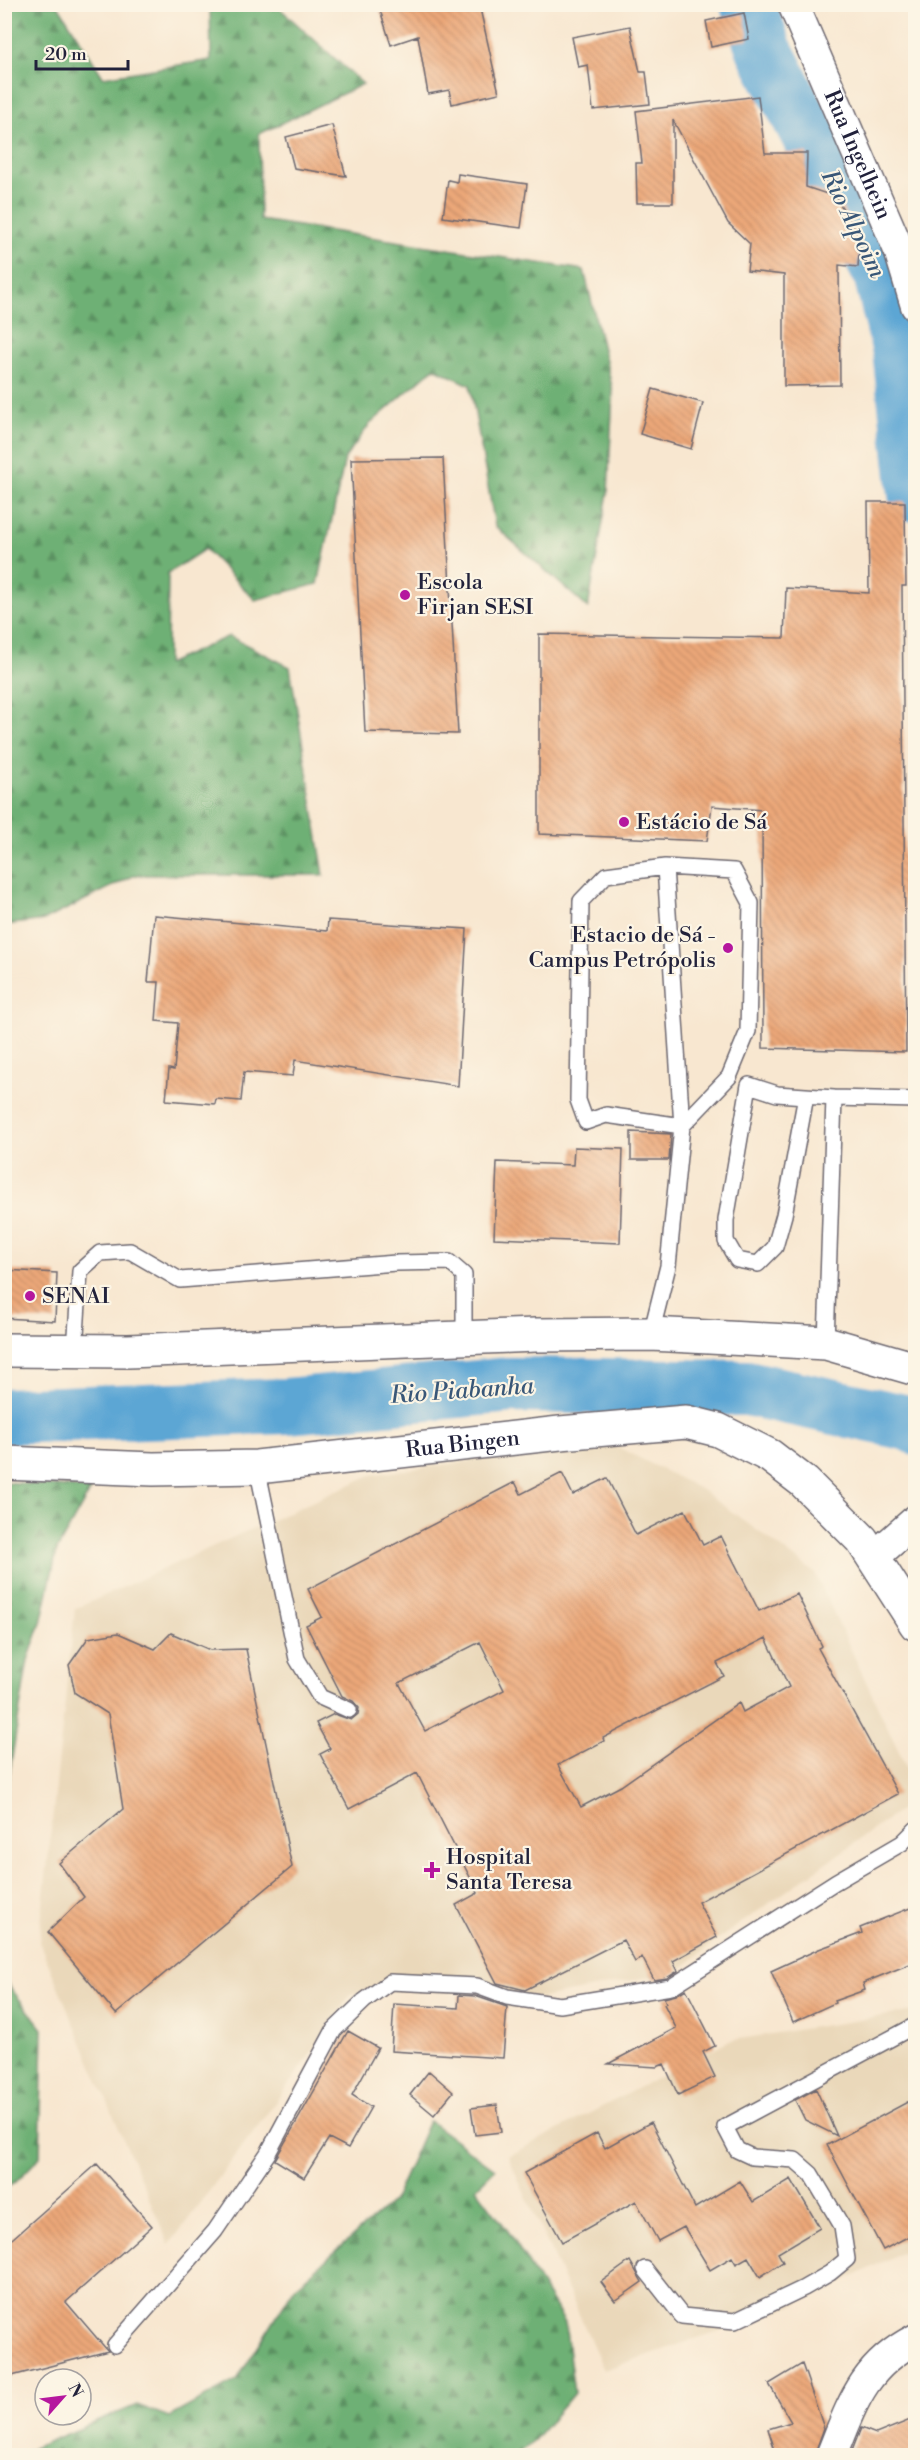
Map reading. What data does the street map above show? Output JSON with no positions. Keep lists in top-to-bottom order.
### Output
{
  "streets": {
    "main road": ["Rua Bingen"],
    "street": ["Rua Ingelhein"]
  },
  "water": ["Rio Alpoim", "Rio Piabanha"],
  "places": {
    "other": [
      "Escola Firjan SESI",
      "Estácio de Sá",
      "Estacio de Sá - Campus Petrópolis",
      "SENAI"
    ],
    "health": ["Hospital Santa Teresa"]
  },
  "scale_bar": "20 m",
  "north": "top right"
}
